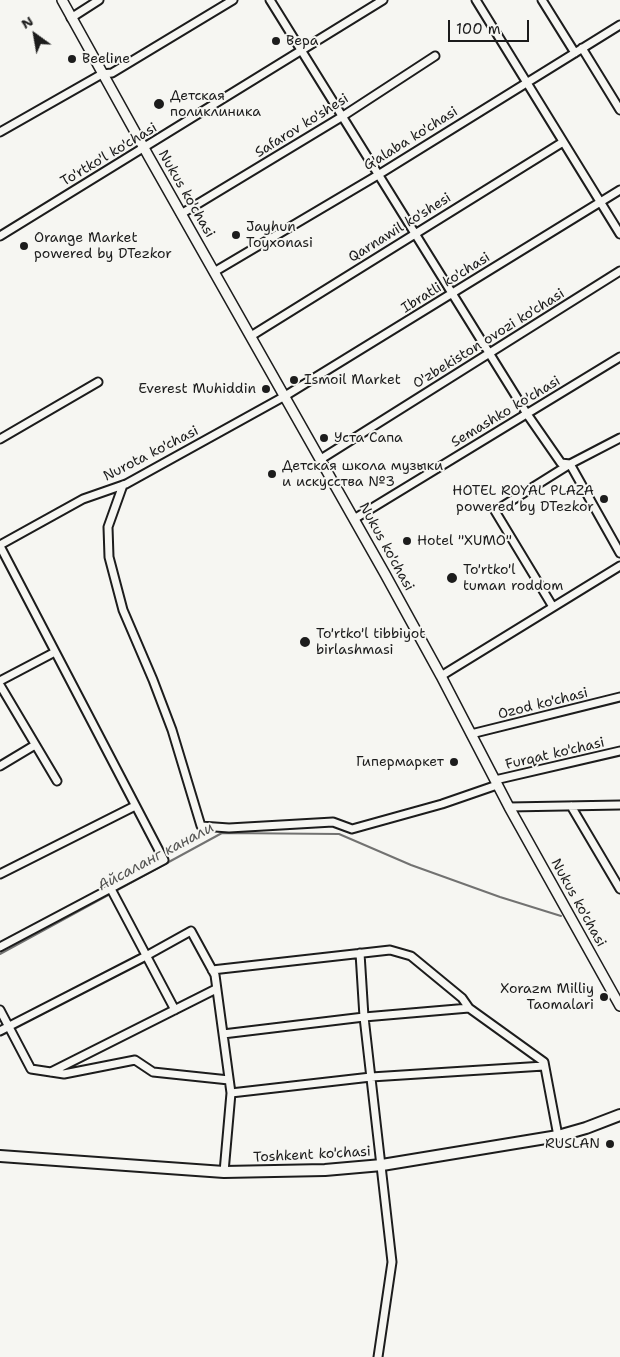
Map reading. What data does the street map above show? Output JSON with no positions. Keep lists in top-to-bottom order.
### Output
{
  "streets": {
    "highway": ["Toshkent ko'chasi"],
    "main road": ["Nukus ko'chasi"],
    "street": [
      "Safarov ko'shesi",
      "G'alaba ko'chasi",
      "To'rtko'l ko'chasi",
      "Qarnawil ko'shesi",
      "Ibratli ko'chasi",
      "O'zbekiston ovozi ko'chasi",
      "Semashko ko'chasi",
      "Nurota ko'chasi",
      "Ozod ko'chasi",
      "Furqat ko'chasi"
    ]
  },
  "crossings": [
    ["Safarov ko'shesi", "Nukus ko'chasi"],
    ["G'alaba ko'chasi", "Nukus ko'chasi"],
    ["To'rtko'l ko'chasi", "Nukus ko'chasi"],
    ["Nukus ko'chasi", "Qarnawil ko'shesi"],
    ["Nukus ko'chasi", "Ibratli ko'chasi"],
    ["Nukus ko'chasi", "O'zbekiston ovozi ko'chasi"],
    ["Nukus ko'chasi", "Semashko ko'chasi"],
    ["Nukus ko'chasi", "Nurota ko'chasi"],
    ["Nukus ko'chasi", "Ozod ko'chasi"],
    ["Nukus ko'chasi", "Furqat ko'chasi"],
    ["Ibratli ko'chasi", "Nurota ko'chasi"],
    ["Nurota ko'chasi", "Furqat ko'chasi"]
  ],
  "water": ["Айсаланг канали"],
  "places": [
    "Вера",
    "Beeline",
    "Детская поликлиника",
    "Jayhun Toyxonasi",
    "Orange Market powered by DTezkor",
    "Ismoil Market",
    "Everest Muhiddin",
    "Уста Сапа",
    "Детская школа музыки и искусства №3",
    "HOTEL ROYAL PLAZA powered by DTezkor",
    "Hotel \"XUMO\"",
    "To'rtko'l tuman roddom",
    "To'rtko'l tibbiyot birlashmasi",
    "Гипермаркет",
    "Xorazm Milliy Taomalari",
    "RUSLAN"
  ],
  "scale_bar": "100 m",
  "north": "top left"
}
